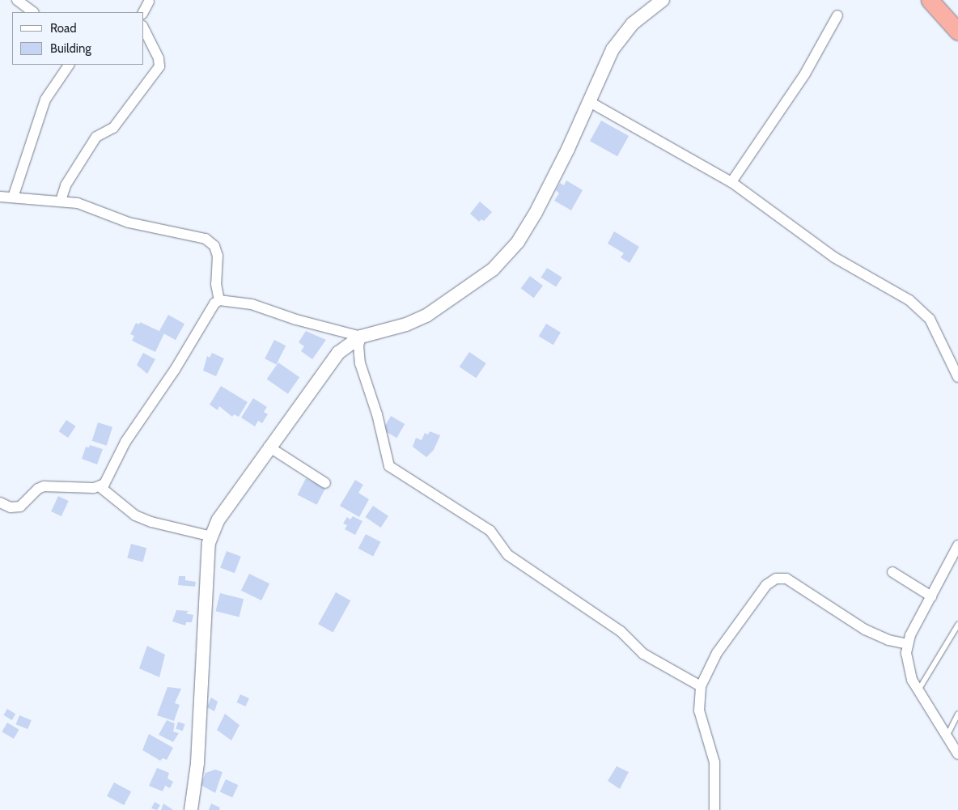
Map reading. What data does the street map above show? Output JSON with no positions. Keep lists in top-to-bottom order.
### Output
{
  "legend": ["Road", "Building"]
}
